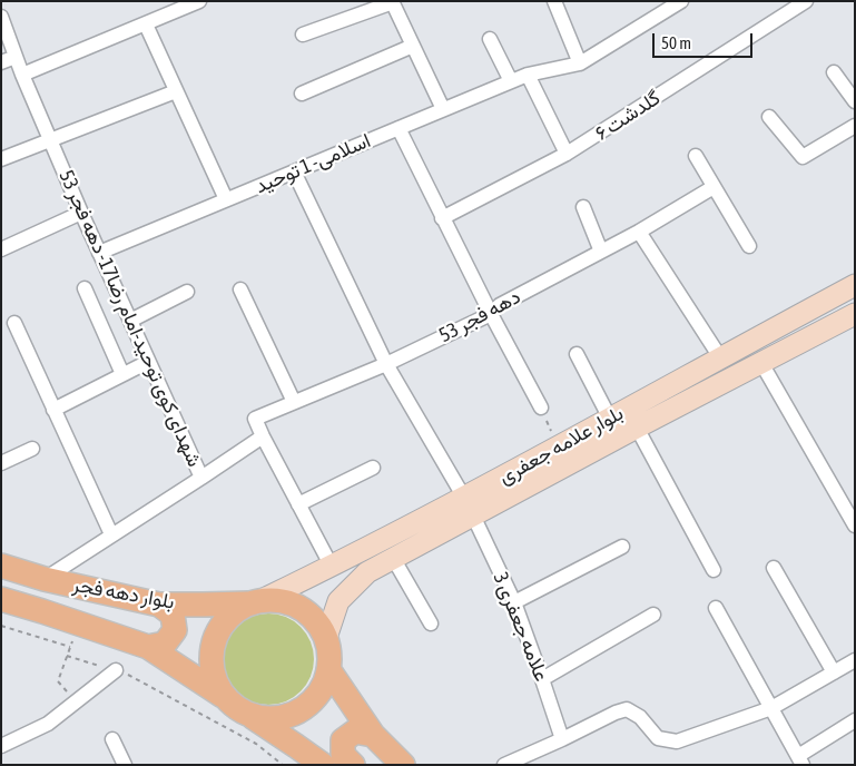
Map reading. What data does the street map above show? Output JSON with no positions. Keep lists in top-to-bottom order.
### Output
{
  "streets": {
    "main road": ["بلوار علامه جعفری", "بلوار دهه فجر"],
    "street": [
      "گلدشت ۶",
      "اسلامی- 1 توحید",
      "دهه فجر 53",
      "شهدای کوی توحید-امام رضا17- دهه فجر 53",
      "علامه جعفری 3"
    ]
  },
  "crossings": [
    ["اسلامی- 1 توحید", "شهدای کوی توحید-امام رضا17- دهه فجر 53"],
    ["اسلامی- 1 توحید", "علامه جعفری 3"],
    ["دهه فجر 53", "علامه جعفری 3"],
    ["شهدای کوی توحید-امام رضا17- دهه فجر 53", "بلوار دهه فجر"],
    ["بلوار علامه جعفری", "بلوار دهه فجر"],
    ["بلوار علامه جعفری", "علامه جعفری 3"]
  ],
  "scale_bar": "50 m"
}
